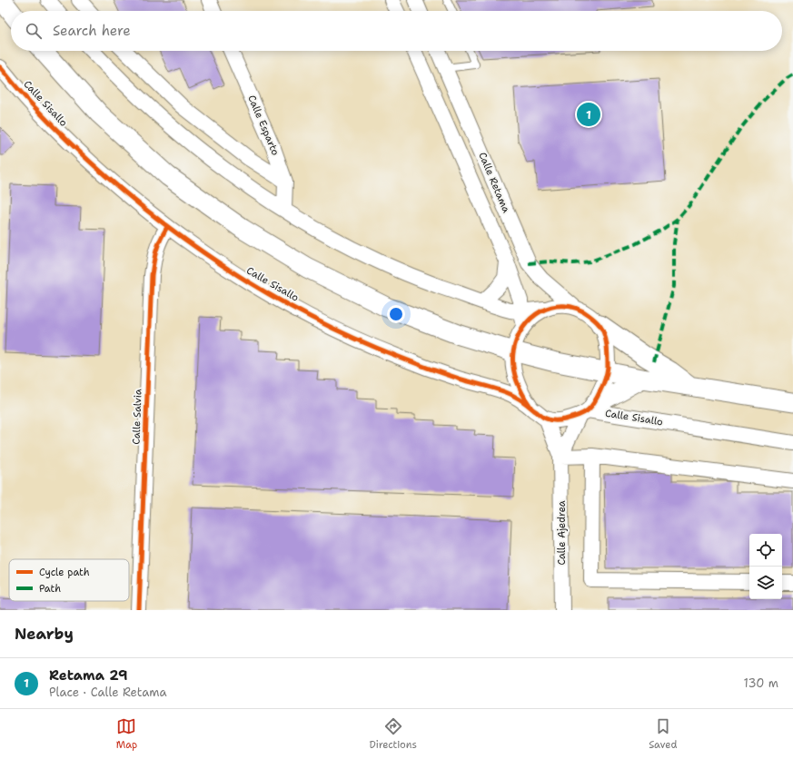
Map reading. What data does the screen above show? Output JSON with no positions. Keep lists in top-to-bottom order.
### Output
{
  "streets": {
    "street": [
      "Calle Sisallo",
      "Calle Esparto",
      "Calle Retama",
      "Calle Salvia",
      "Calle Ajedrea"
    ]
  },
  "crossings": [
    ["Calle Sisallo", "Calle Salvia"],
    ["Calle Sisallo", "Calle Ajedrea"]
  ],
  "legend": ["Cycle path", "Path"],
  "page": {
    "search": "Search here",
    "pins": "1",
    "heading": "Nearby",
    "list": [
      {
        "mark": "1",
        "name": "Retama 29",
        "note": "Place · Calle Retama",
        "value": "130 m"
      }
    ],
    "nav": ["Map", "Directions", "Saved"]
  }
}
